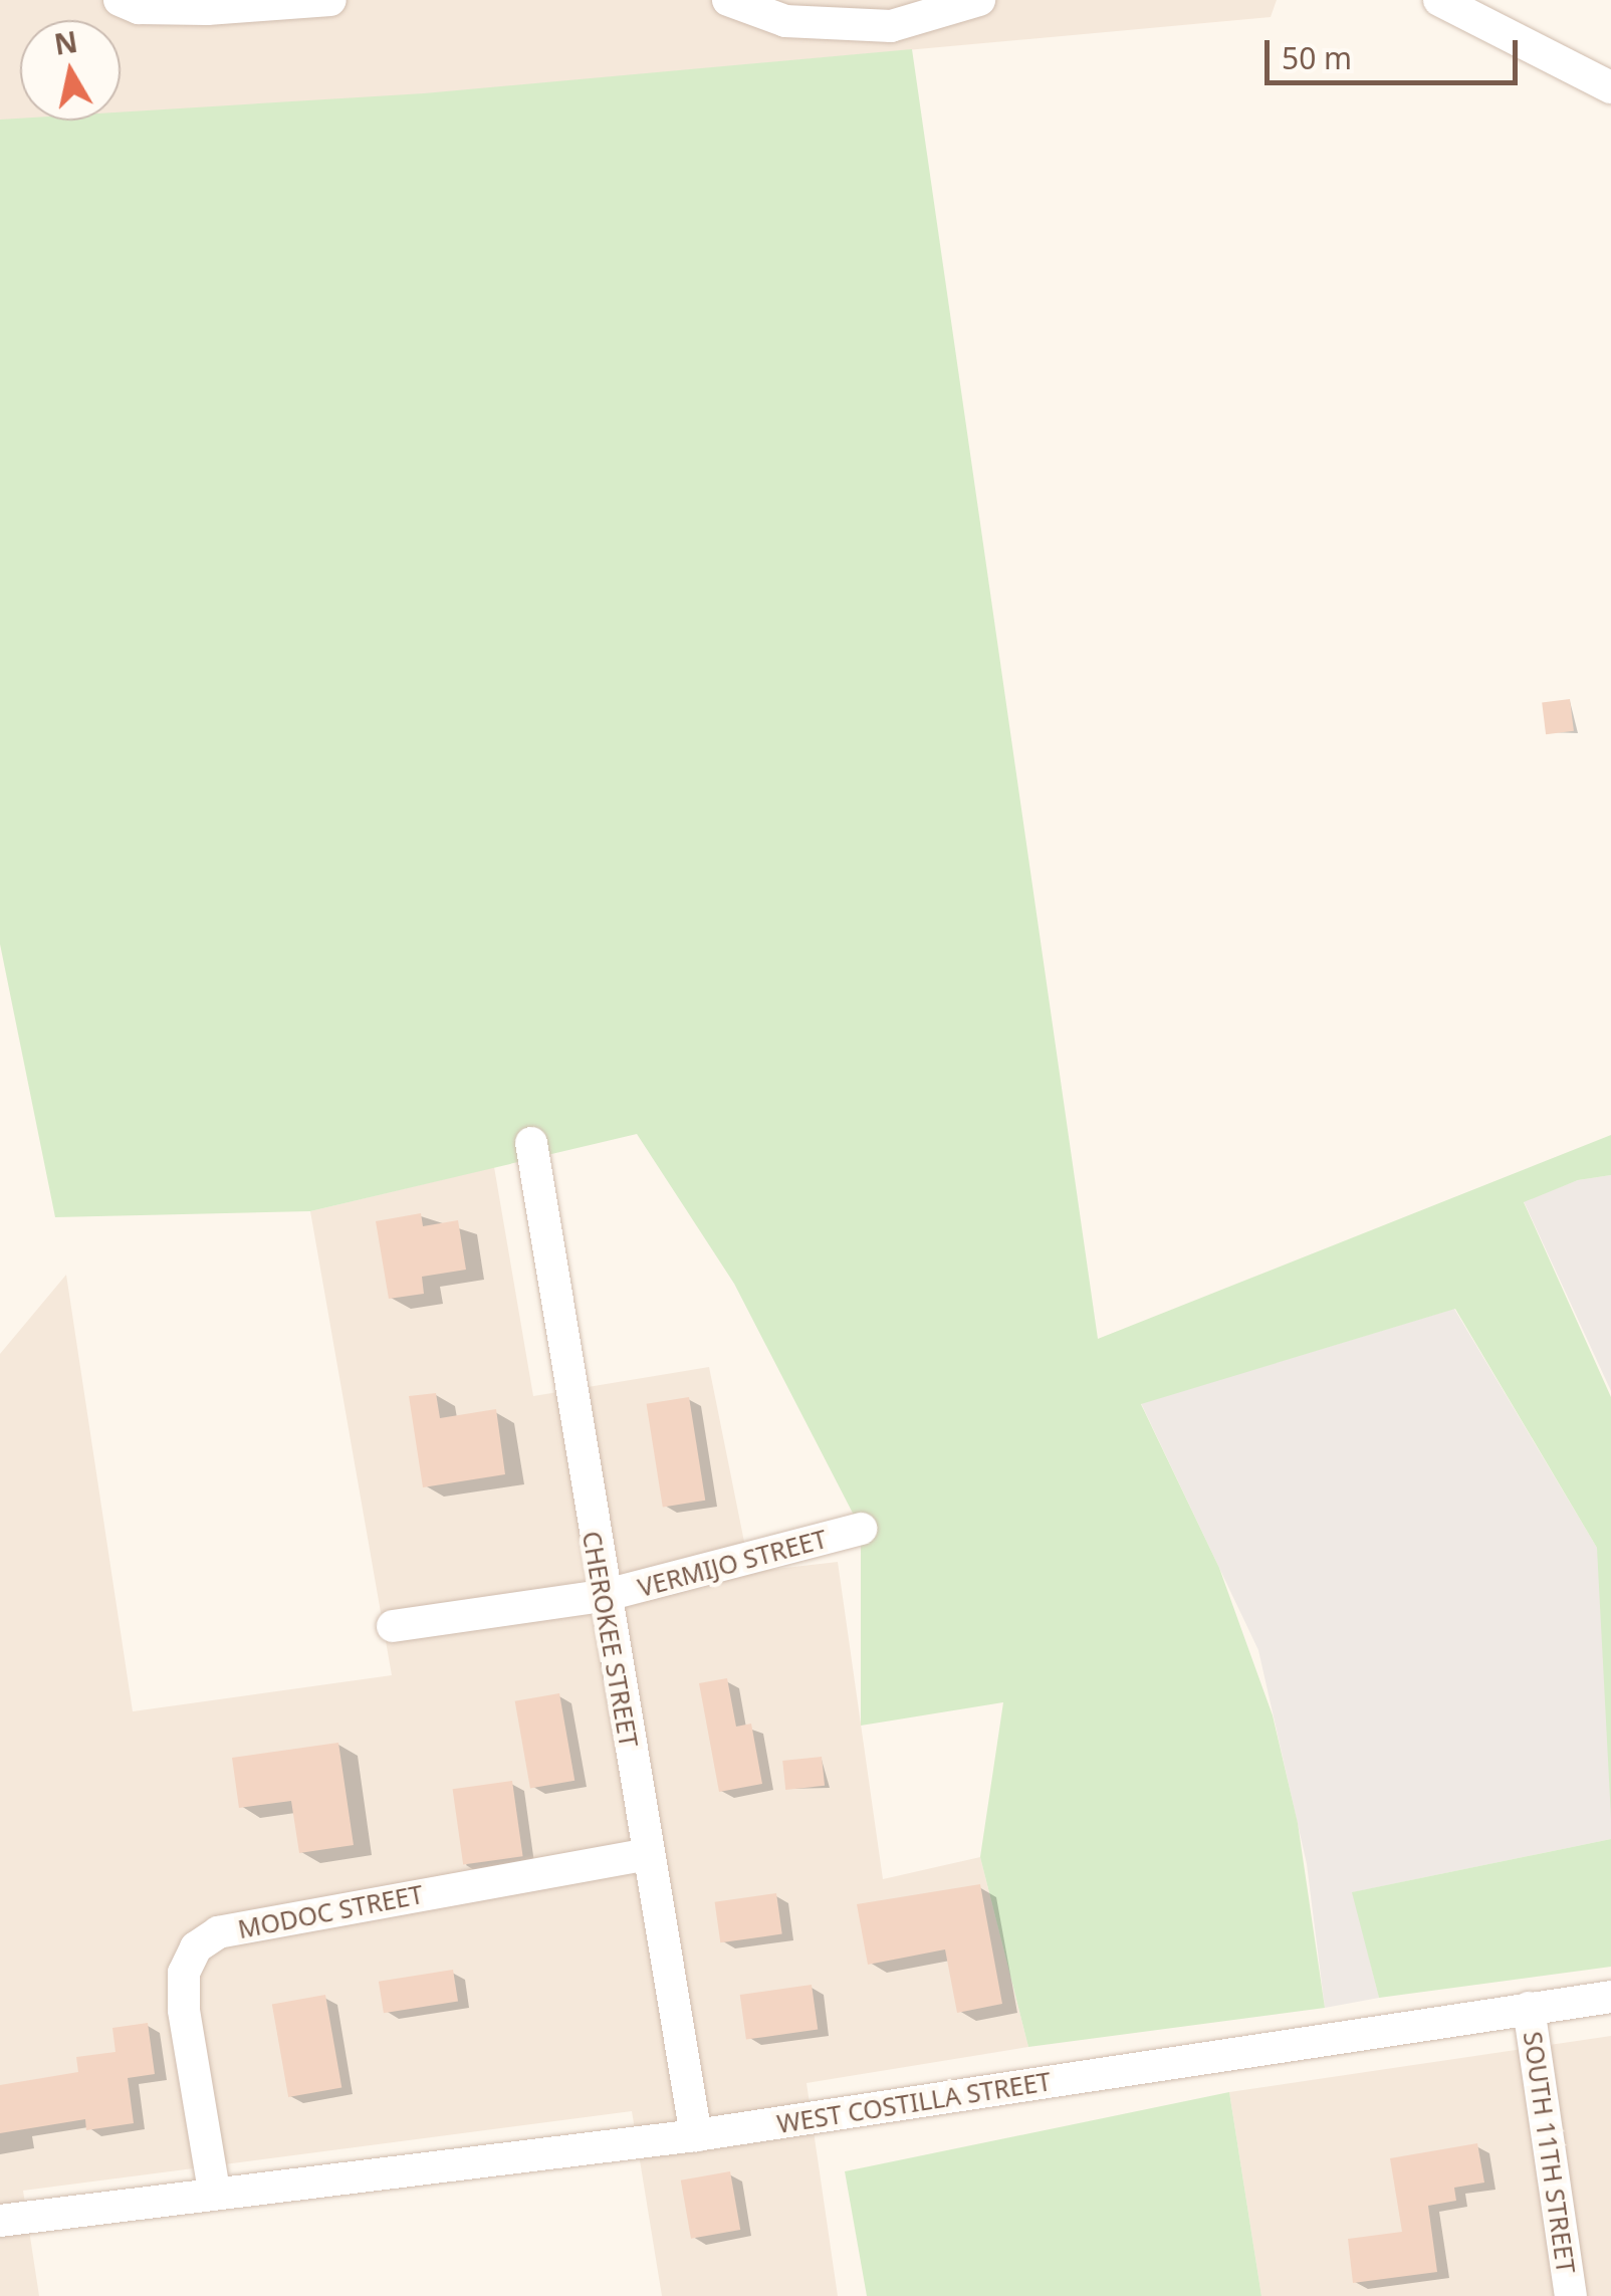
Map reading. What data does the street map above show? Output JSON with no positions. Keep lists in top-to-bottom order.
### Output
{
  "streets": {
    "street": [
      "VERMIJO STREET",
      "CHEROKEE STREET",
      "MODOC STREET",
      "WEST COSTILLA STREET",
      "SOUTH 11TH STREET"
    ]
  },
  "crossings": [
    ["VERMIJO STREET", "CHEROKEE STREET"],
    ["CHEROKEE STREET", "MODOC STREET"],
    ["CHEROKEE STREET", "WEST COSTILLA STREET"],
    ["MODOC STREET", "WEST COSTILLA STREET"],
    ["WEST COSTILLA STREET", "SOUTH 11TH STREET"]
  ],
  "scale_bar": "50 m",
  "north": "top"
}
